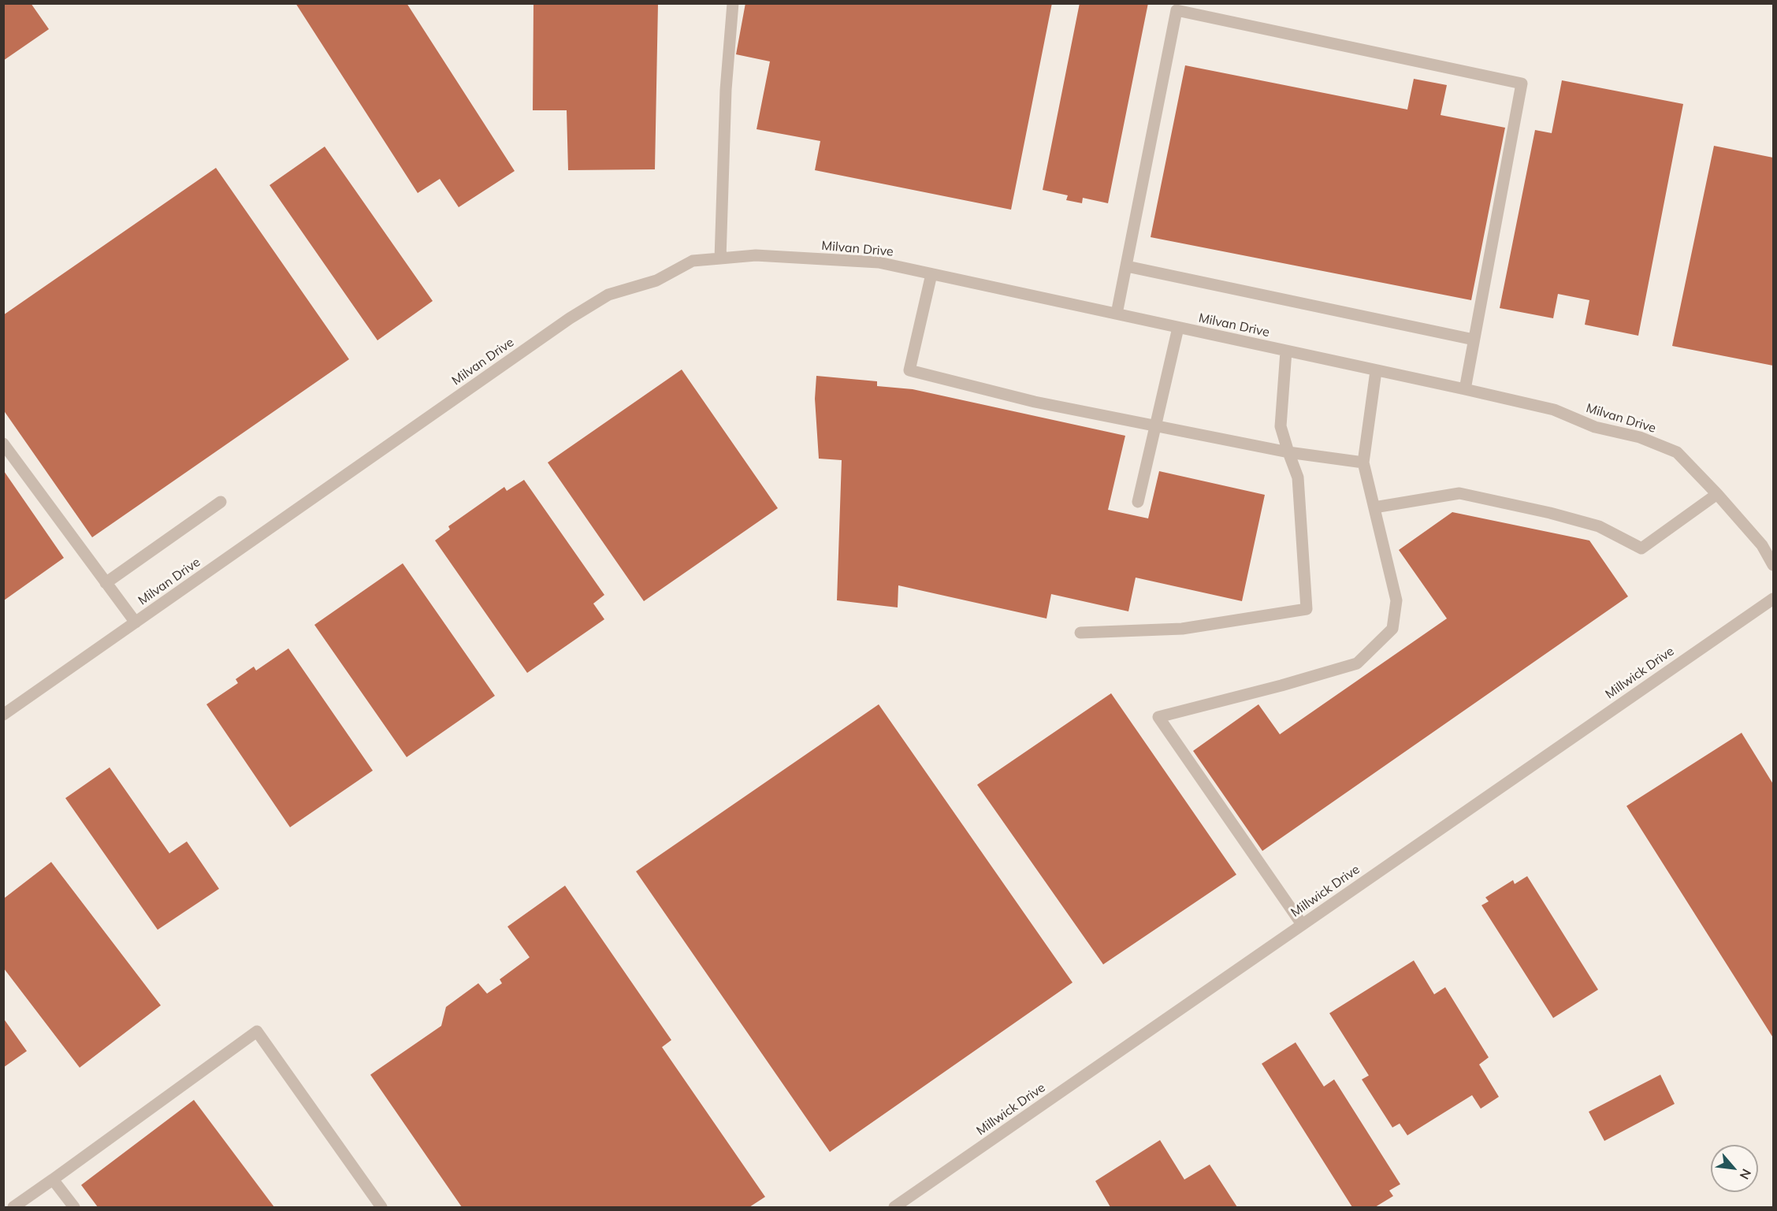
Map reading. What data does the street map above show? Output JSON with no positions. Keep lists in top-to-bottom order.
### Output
{
  "streets": {
    "street": ["Milvan Drive", "Millwick Drive"]
  },
  "north": "bottom right"
}
